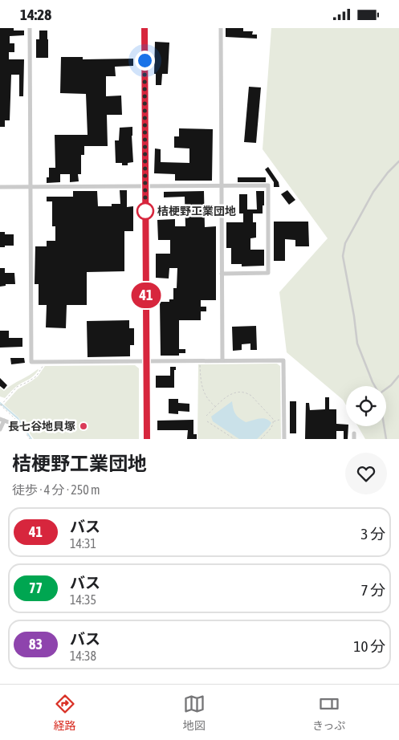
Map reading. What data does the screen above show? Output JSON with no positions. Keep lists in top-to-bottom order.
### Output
{
  "places": ["桔梗野工業団地", "長七谷地貝塚"],
  "lines": ["bus line 41"],
  "page": {
    "status": "14:28",
    "on_map": "41",
    "heading": ["桔梗野工業団地", "徒歩 · 4 分 · 250 m"],
    "list": [
      {
        "mark": "41",
        "name": "バス",
        "note": "14:31",
        "value": "3 分"
      },
      {
        "mark": "77",
        "name": "バス",
        "note": "14:35",
        "value": "7 分"
      },
      {
        "mark": "83",
        "name": "バス",
        "note": "14:38",
        "value": "10 分"
      }
    ],
    "tabs": ["経路", "地図", "きっぷ"]
  }
}
